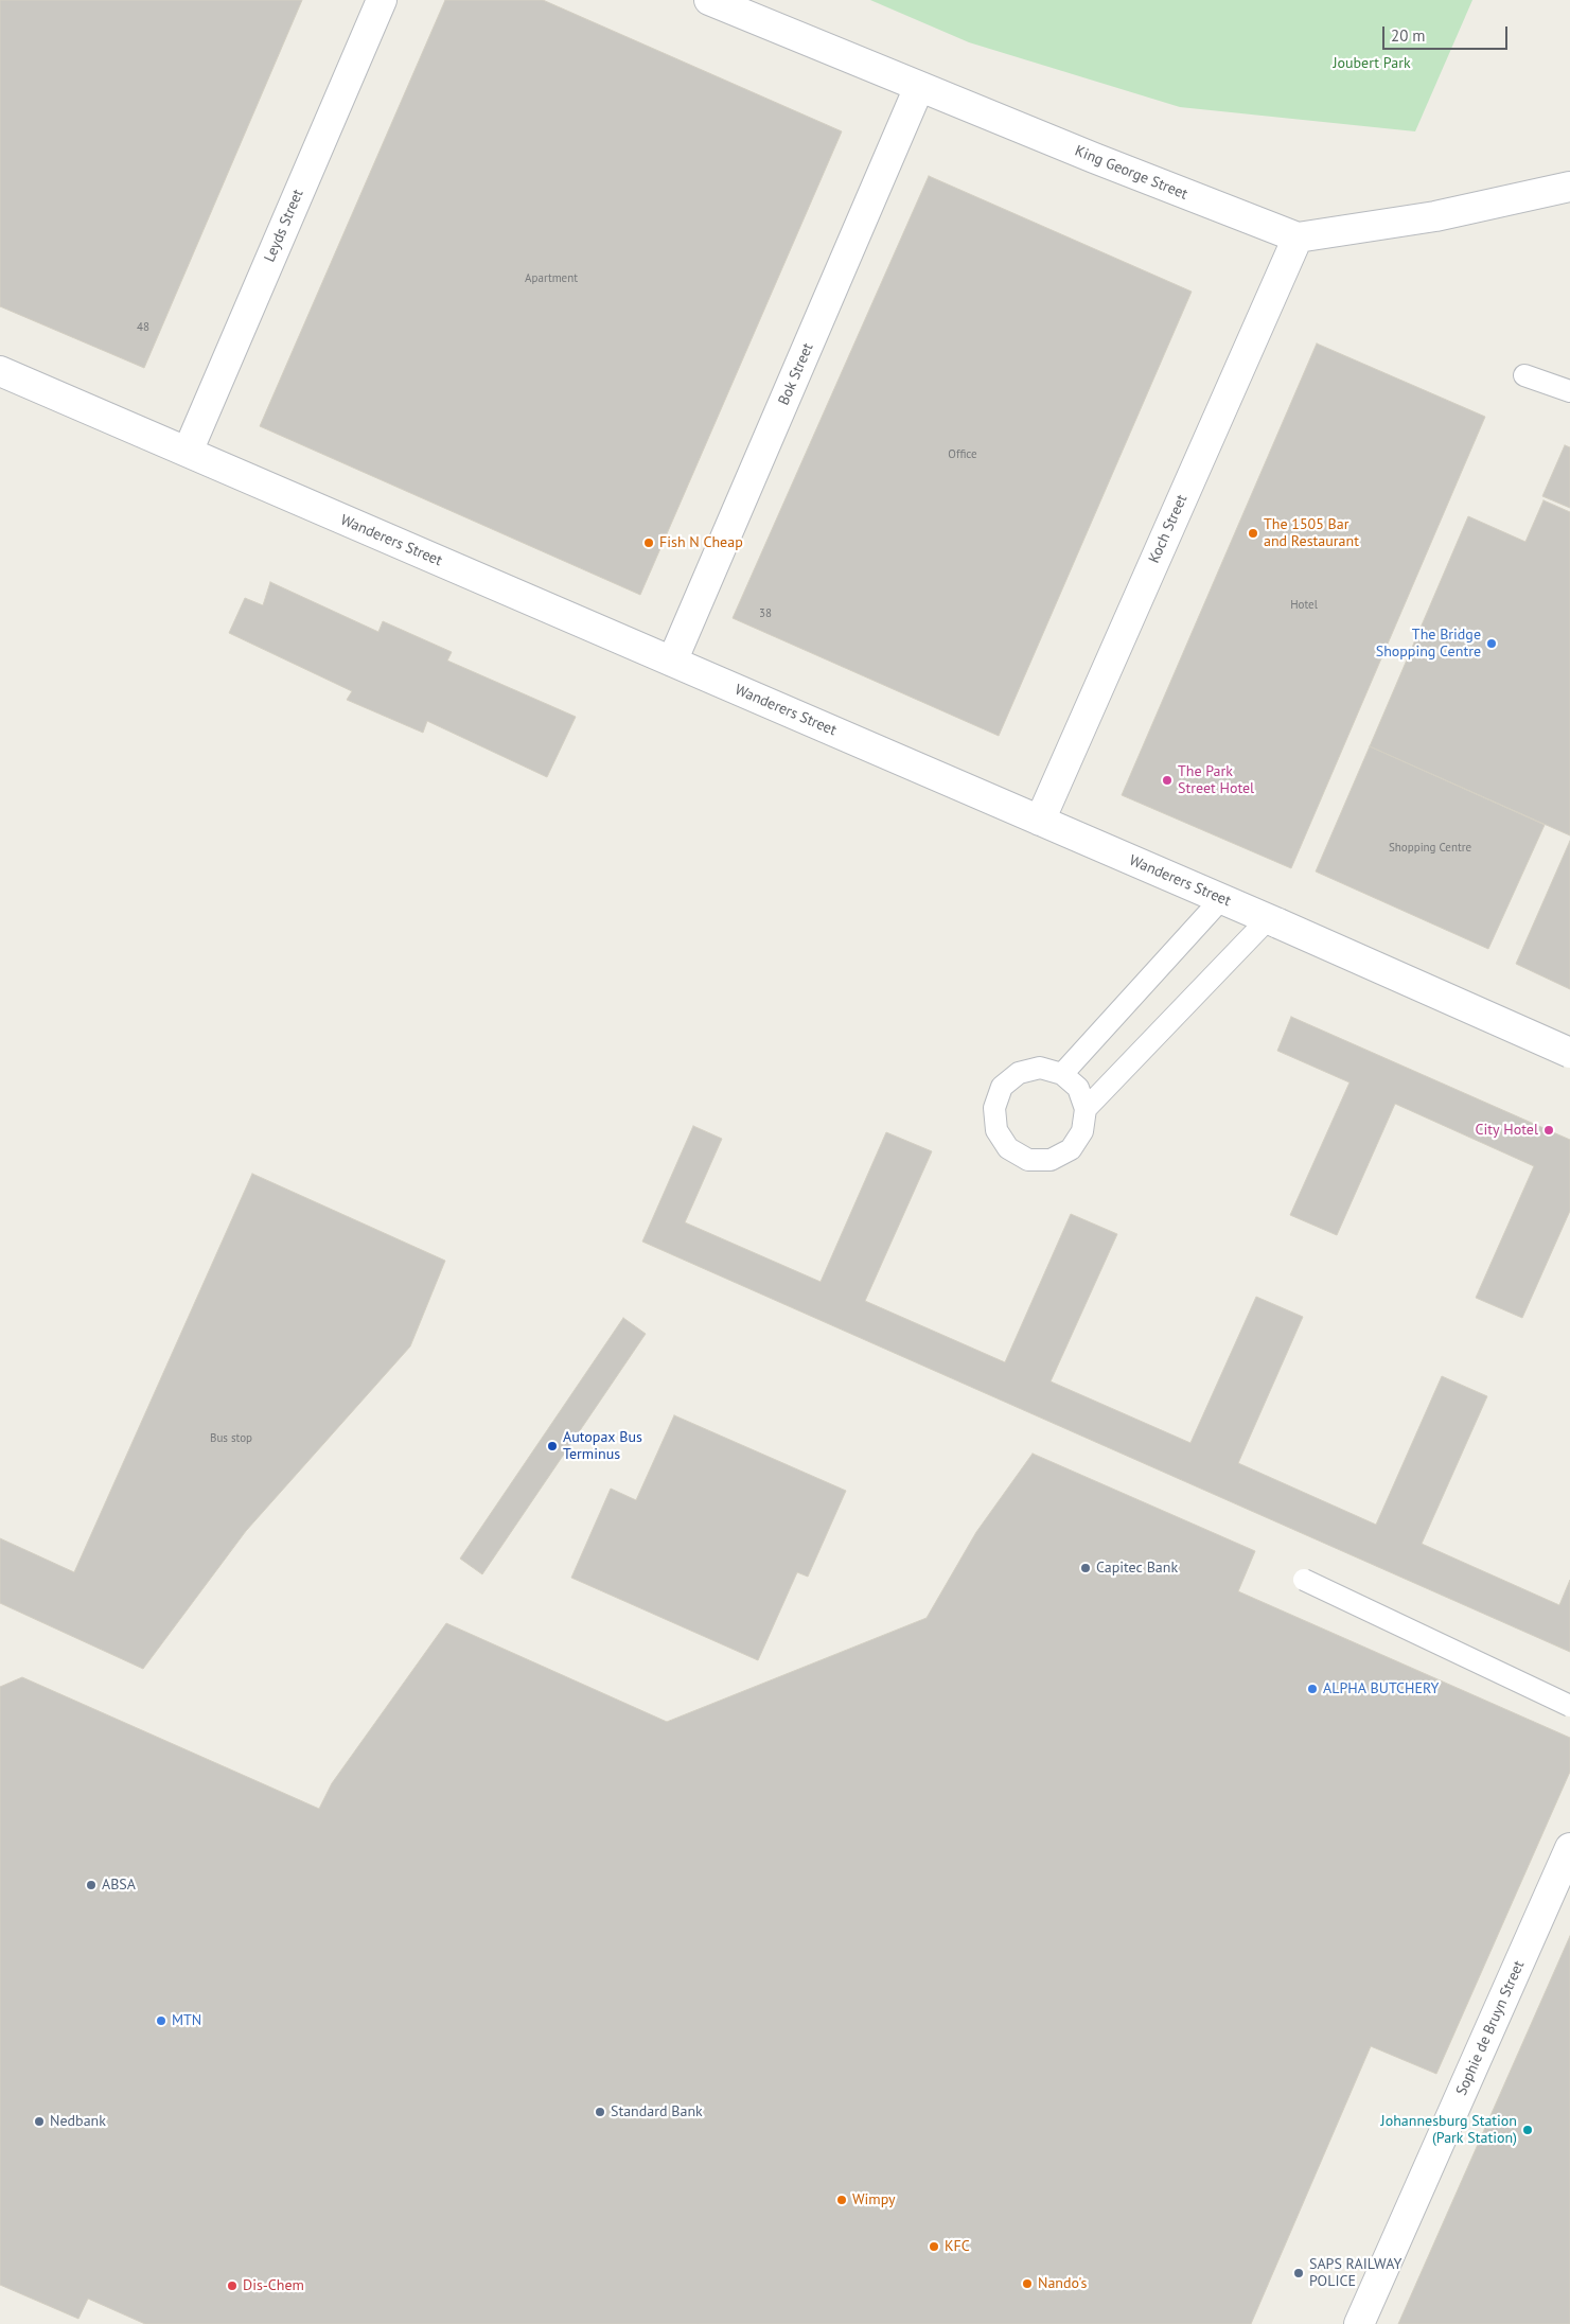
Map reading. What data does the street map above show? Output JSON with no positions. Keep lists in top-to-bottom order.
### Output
{
  "streets": {
    "street": [
      "King George Street",
      "Leyds Street",
      "Bok Street",
      "Koch Street",
      "Wanderers Street",
      "Sophie de Bruyn Street"
    ]
  },
  "crossings": [
    ["King George Street", "Bok Street"],
    ["King George Street", "Koch Street"],
    ["Leyds Street", "Wanderers Street"],
    ["Bok Street", "Wanderers Street"],
    ["Koch Street", "Wanderers Street"]
  ],
  "parks": ["Joubert Park"],
  "places": [
    "The 1505 Bar and Restaurant",
    "Fish N Cheap",
    "The Bridge Shopping Centre",
    "The Park Street Hotel",
    "City Hotel",
    "Autopax Bus Terminus",
    "Capitec Bank",
    "ALPHA BUTCHERY",
    "ABSA",
    "MTN",
    "Standard Bank",
    "Nedbank",
    "Johannesburg Station (Park Station)",
    "Wimpy",
    "KFC",
    "SAPS RAILWAY POLICE",
    "Nando's",
    "Dis-Chem"
  ],
  "house_numbers": [
    "Apartment",
    "48",
    "Office",
    "Hotel",
    "38",
    "Shopping Centre",
    "Bus stop"
  ],
  "scale_bar": "20 m"
}
